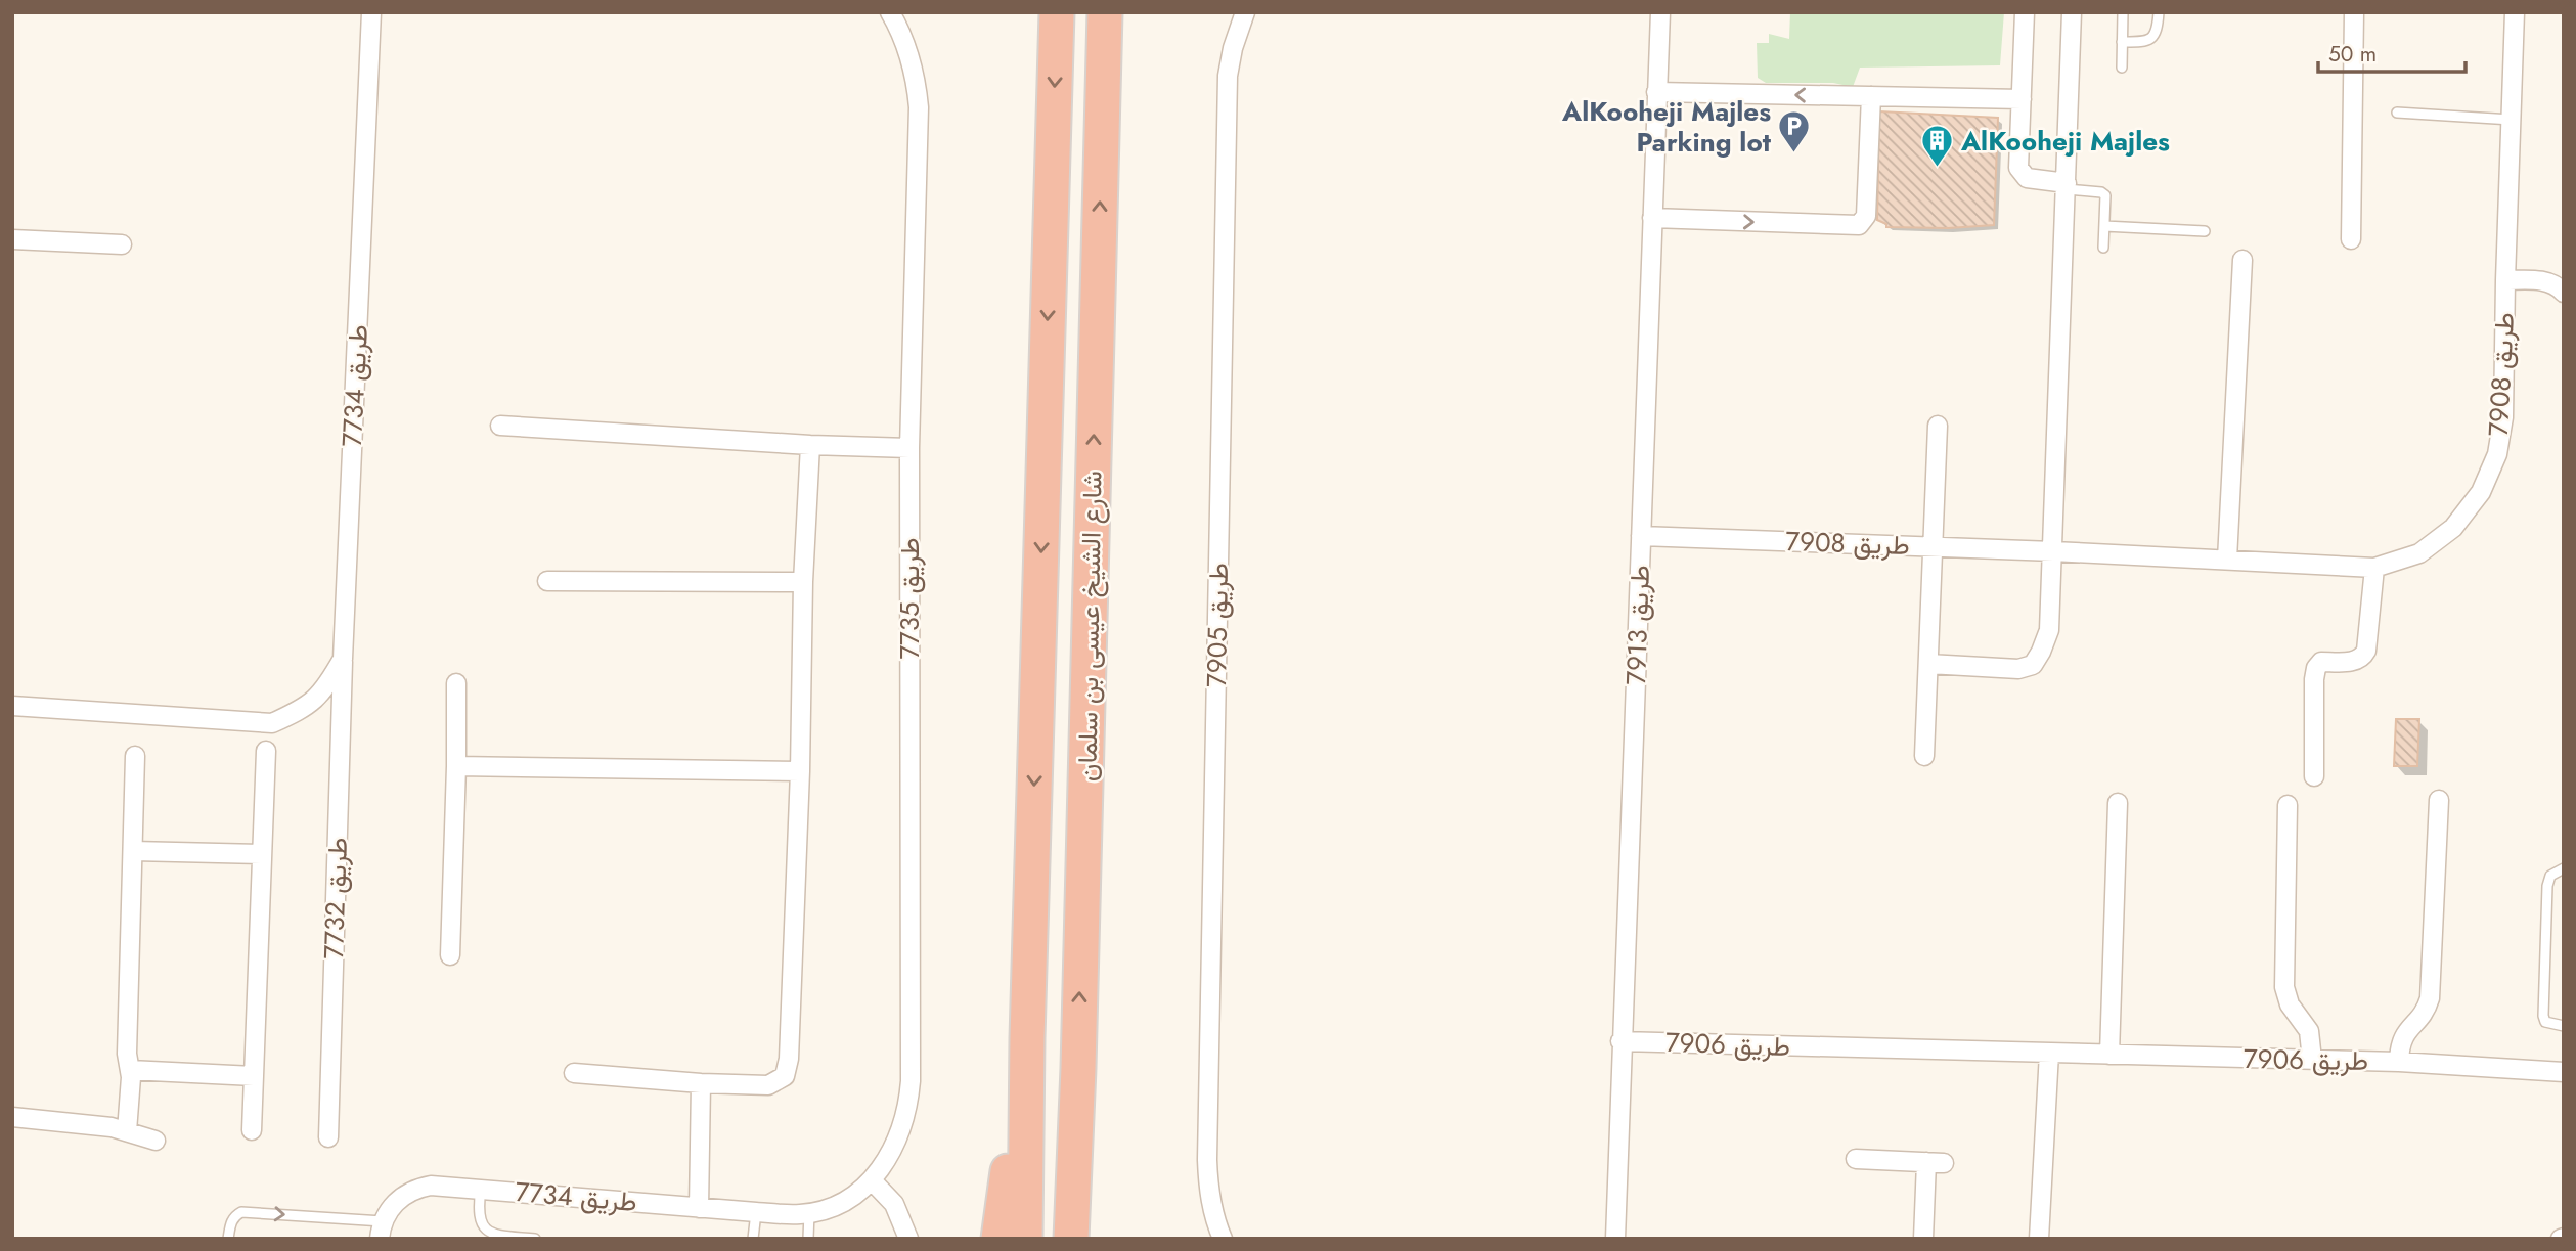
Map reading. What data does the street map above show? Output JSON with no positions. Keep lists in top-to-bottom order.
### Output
{
  "streets": {
    "highway": ["شارع الشيخ عيسى بن سلمان"],
    "street": [
      "طريق 7908",
      "طريق 7734",
      "طريق 7735",
      "طريق 7905",
      "طريق 7913",
      "طريق 7732",
      "طريق 7906"
    ]
  },
  "crossings": [
    ["طريق 7908", "طريق 7913"],
    ["طريق 7734", "طريق 7735"],
    ["طريق 7734", "طريق 7732"],
    ["طريق 7913", "طريق 7906"]
  ],
  "places": {
    "parking": ["AlKooheji Majles Parking lot"],
    "building": ["AlKooheji Majles"]
  },
  "scale_bar": "50 m"
}
